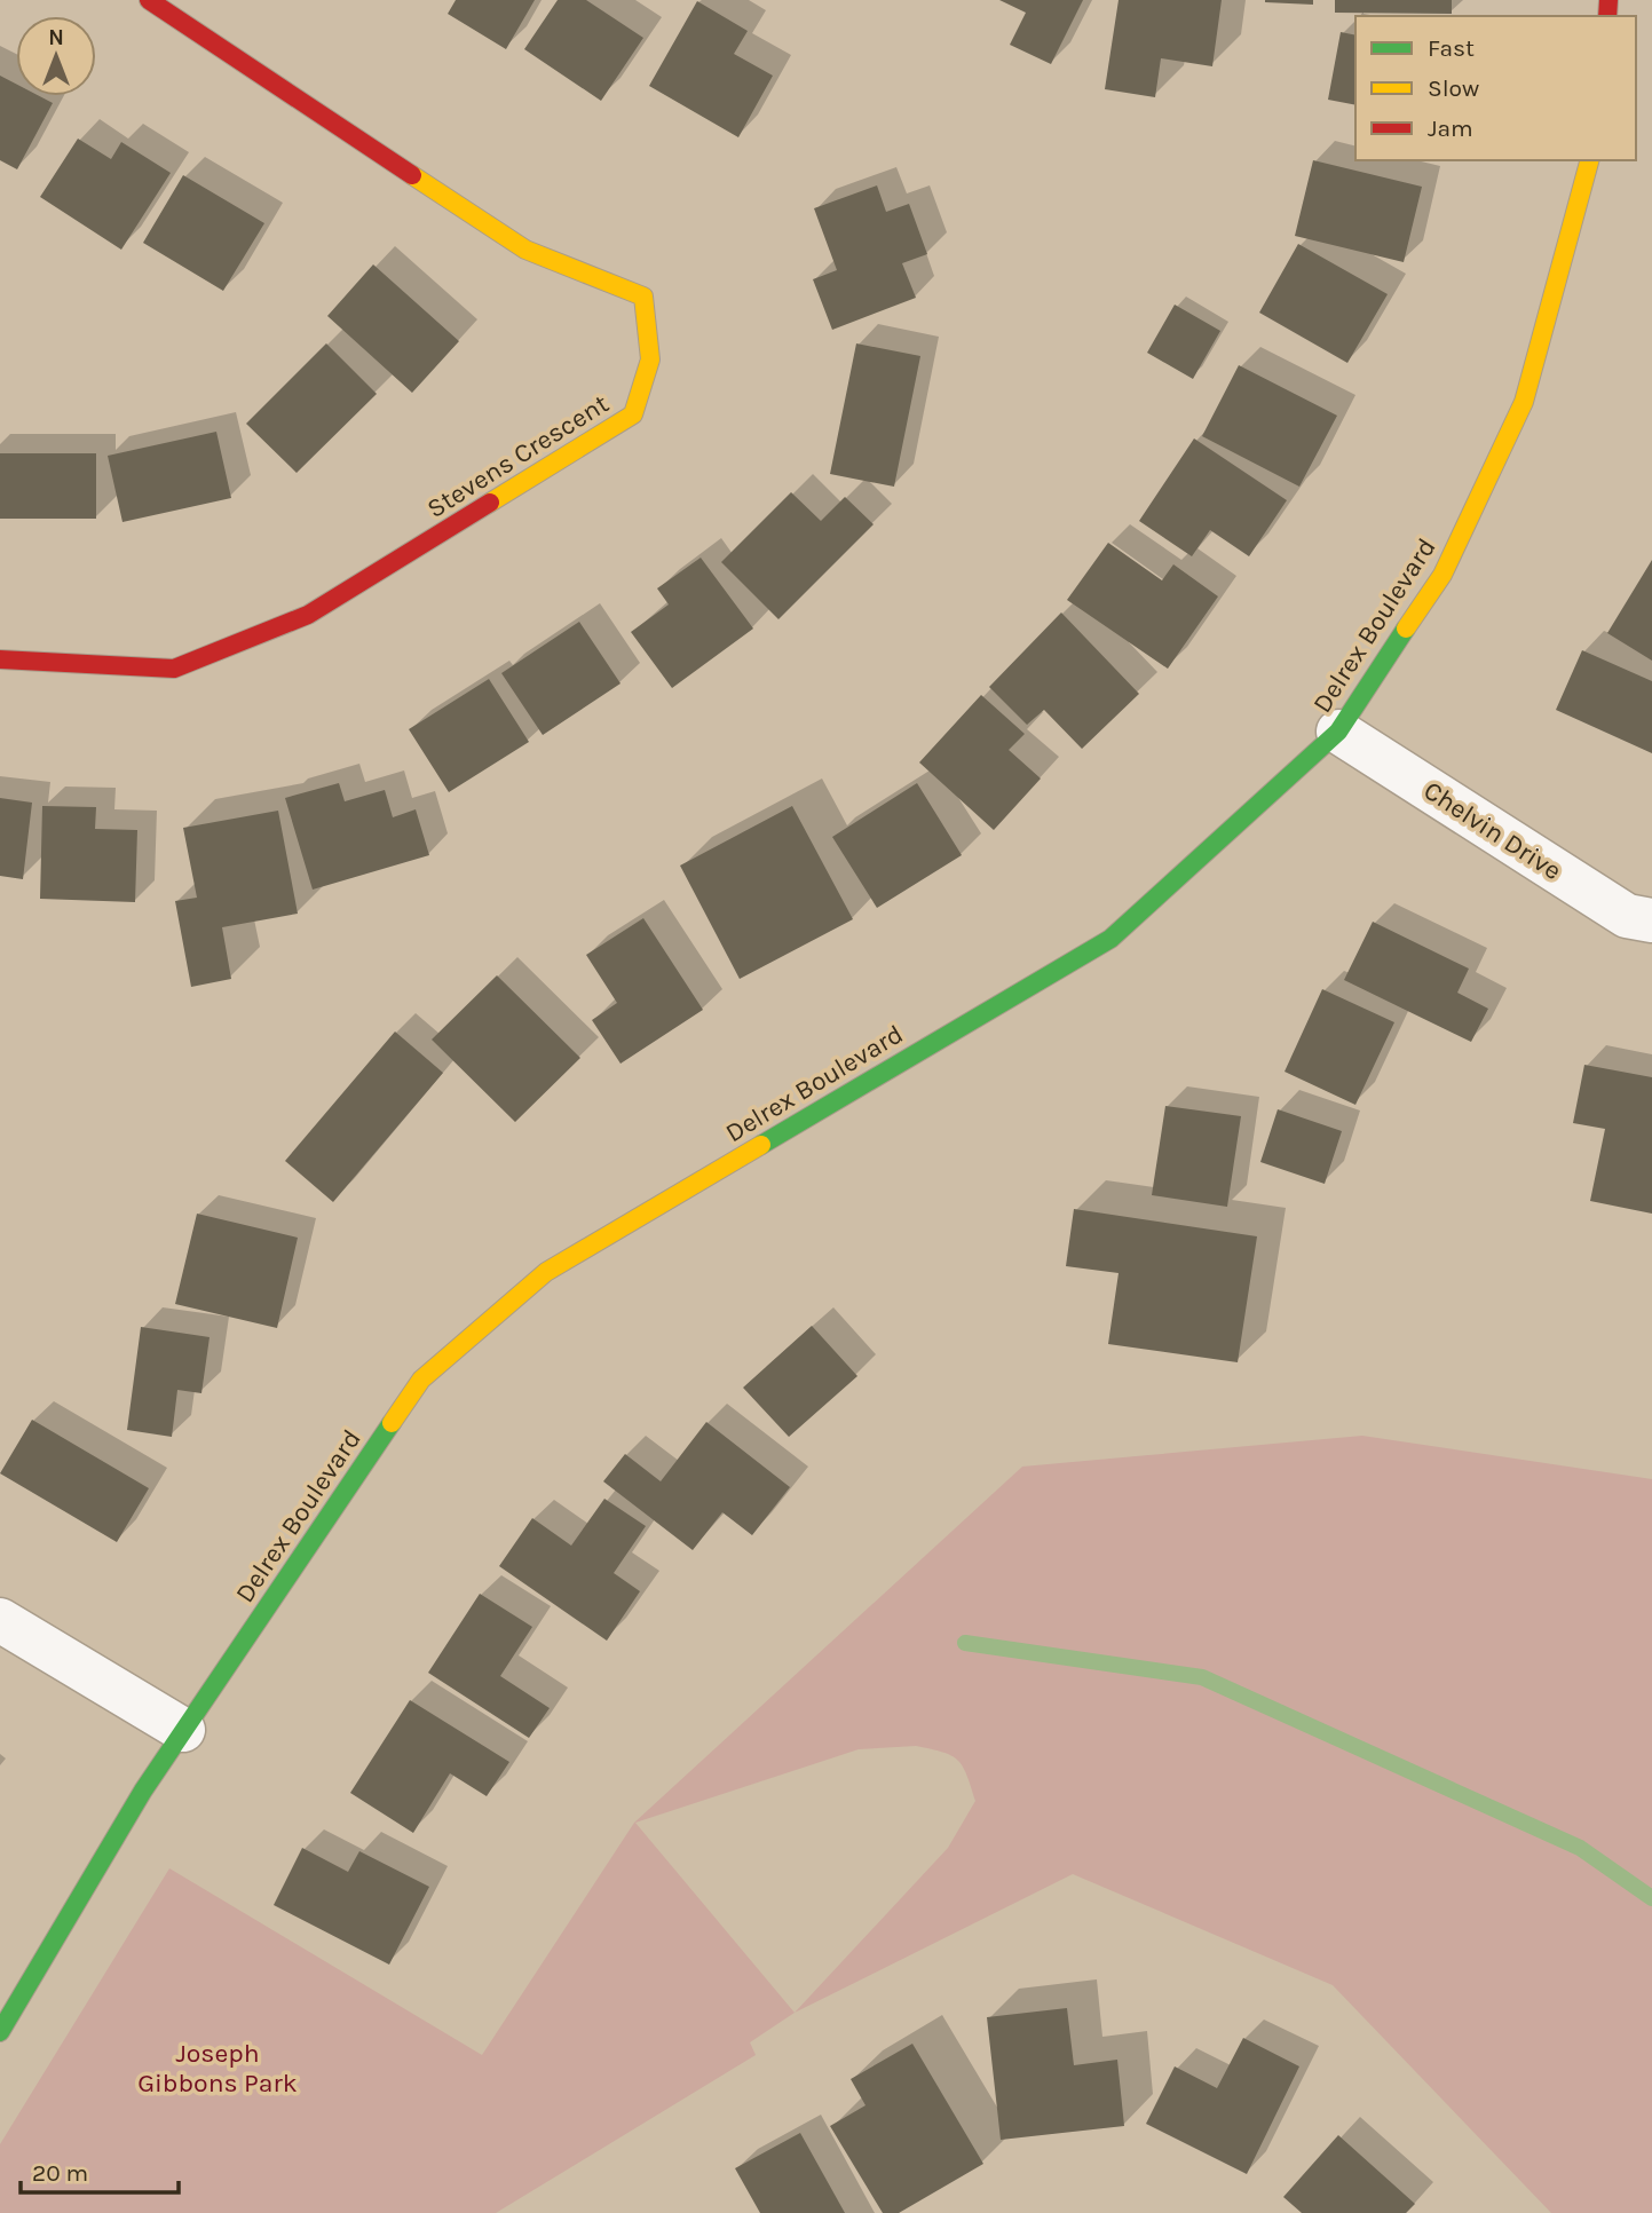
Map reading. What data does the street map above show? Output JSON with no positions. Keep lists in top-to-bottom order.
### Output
{
  "streets": {
    "street": ["Stevens Crescent", "Delrex Boulevard", "Chelvin Drive"]
  },
  "crossings": [
    ["Delrex Boulevard", "Chelvin Drive"]
  ],
  "parks": ["Joseph Gibbons Park"],
  "legend": ["Fast", "Slow", "Jam"],
  "scale_bar": "20 m",
  "north": "top"
}
